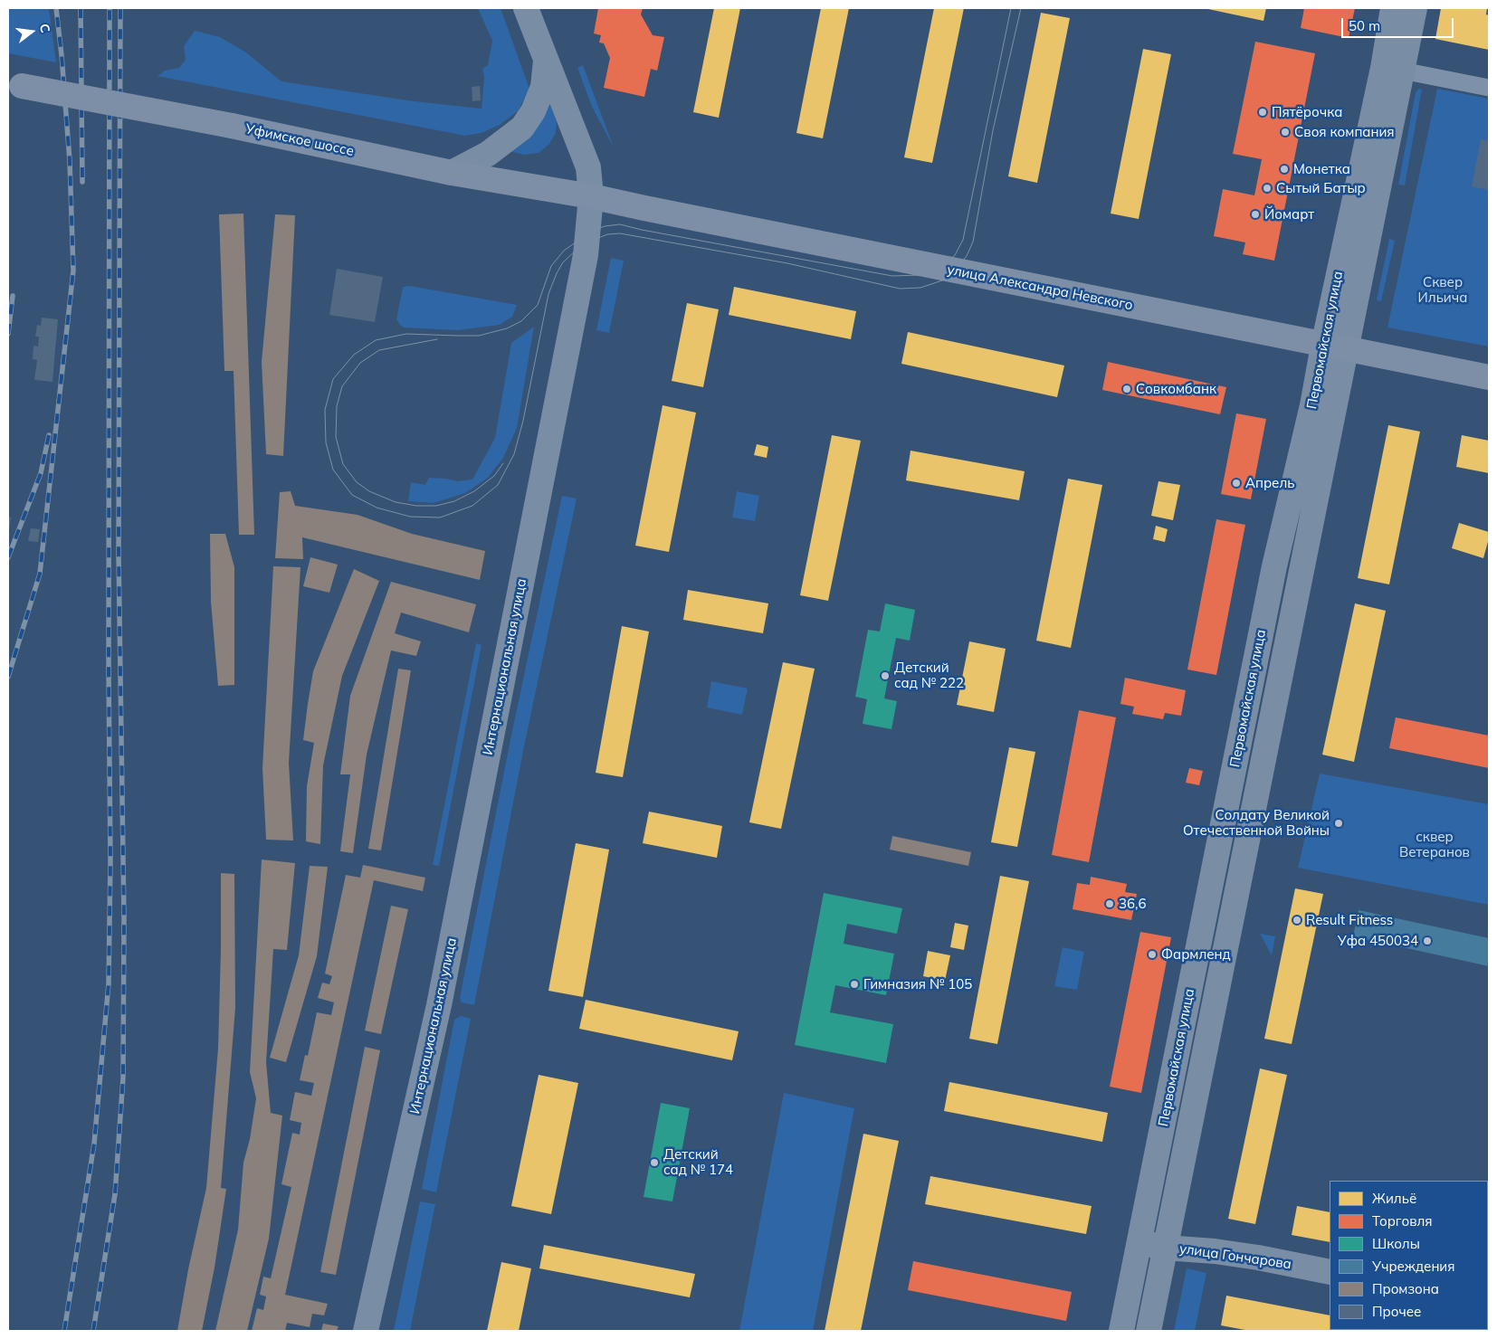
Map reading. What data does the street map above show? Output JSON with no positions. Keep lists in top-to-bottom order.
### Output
{
  "streets": {
    "main road": [
      "Уфимское шоссе",
      "улица Александра Невского",
      "Первомайская улица",
      "Интернациональная улица",
      "улица Гончарова"
    ]
  },
  "crossings": [
    ["Уфимское шоссе", "улица Александра Невского"],
    ["Уфимское шоссе", "Интернациональная улица"],
    ["улица Александра Невского", "Первомайская улица"],
    ["улица Александра Невского", "Интернациональная улица"],
    ["Первомайская улица", "улица Гончарова"]
  ],
  "parks": ["Сквер Ильича", "сквер Ветеранов"],
  "places": [
    "Пятёрочка",
    "Своя компания",
    "Монетка",
    "Сытый Батыр",
    "Йомарт",
    "Совкомбанк",
    "Апрель",
    "Детский сад № 222",
    "Солдату Великой Отечественной Войны",
    "36,6",
    "Result Fitness",
    "Уфа 450034",
    "Фармленд",
    "Гимназия № 105",
    "Детский сад № 174"
  ],
  "legend": [
    "Жильё",
    "Торговля",
    "Школы",
    "Учреждения",
    "Промзона",
    "Прочее"
  ],
  "scale_bar": "50 m",
  "north": "right"
}
